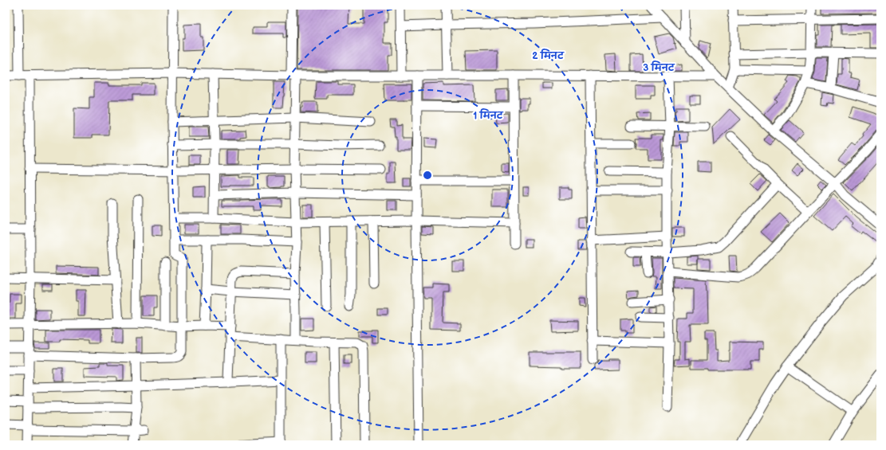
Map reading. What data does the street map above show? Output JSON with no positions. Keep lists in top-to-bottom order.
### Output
{
  "rings": ["2 मिनट", "3 मिनट", "1 मिनट"]
}
